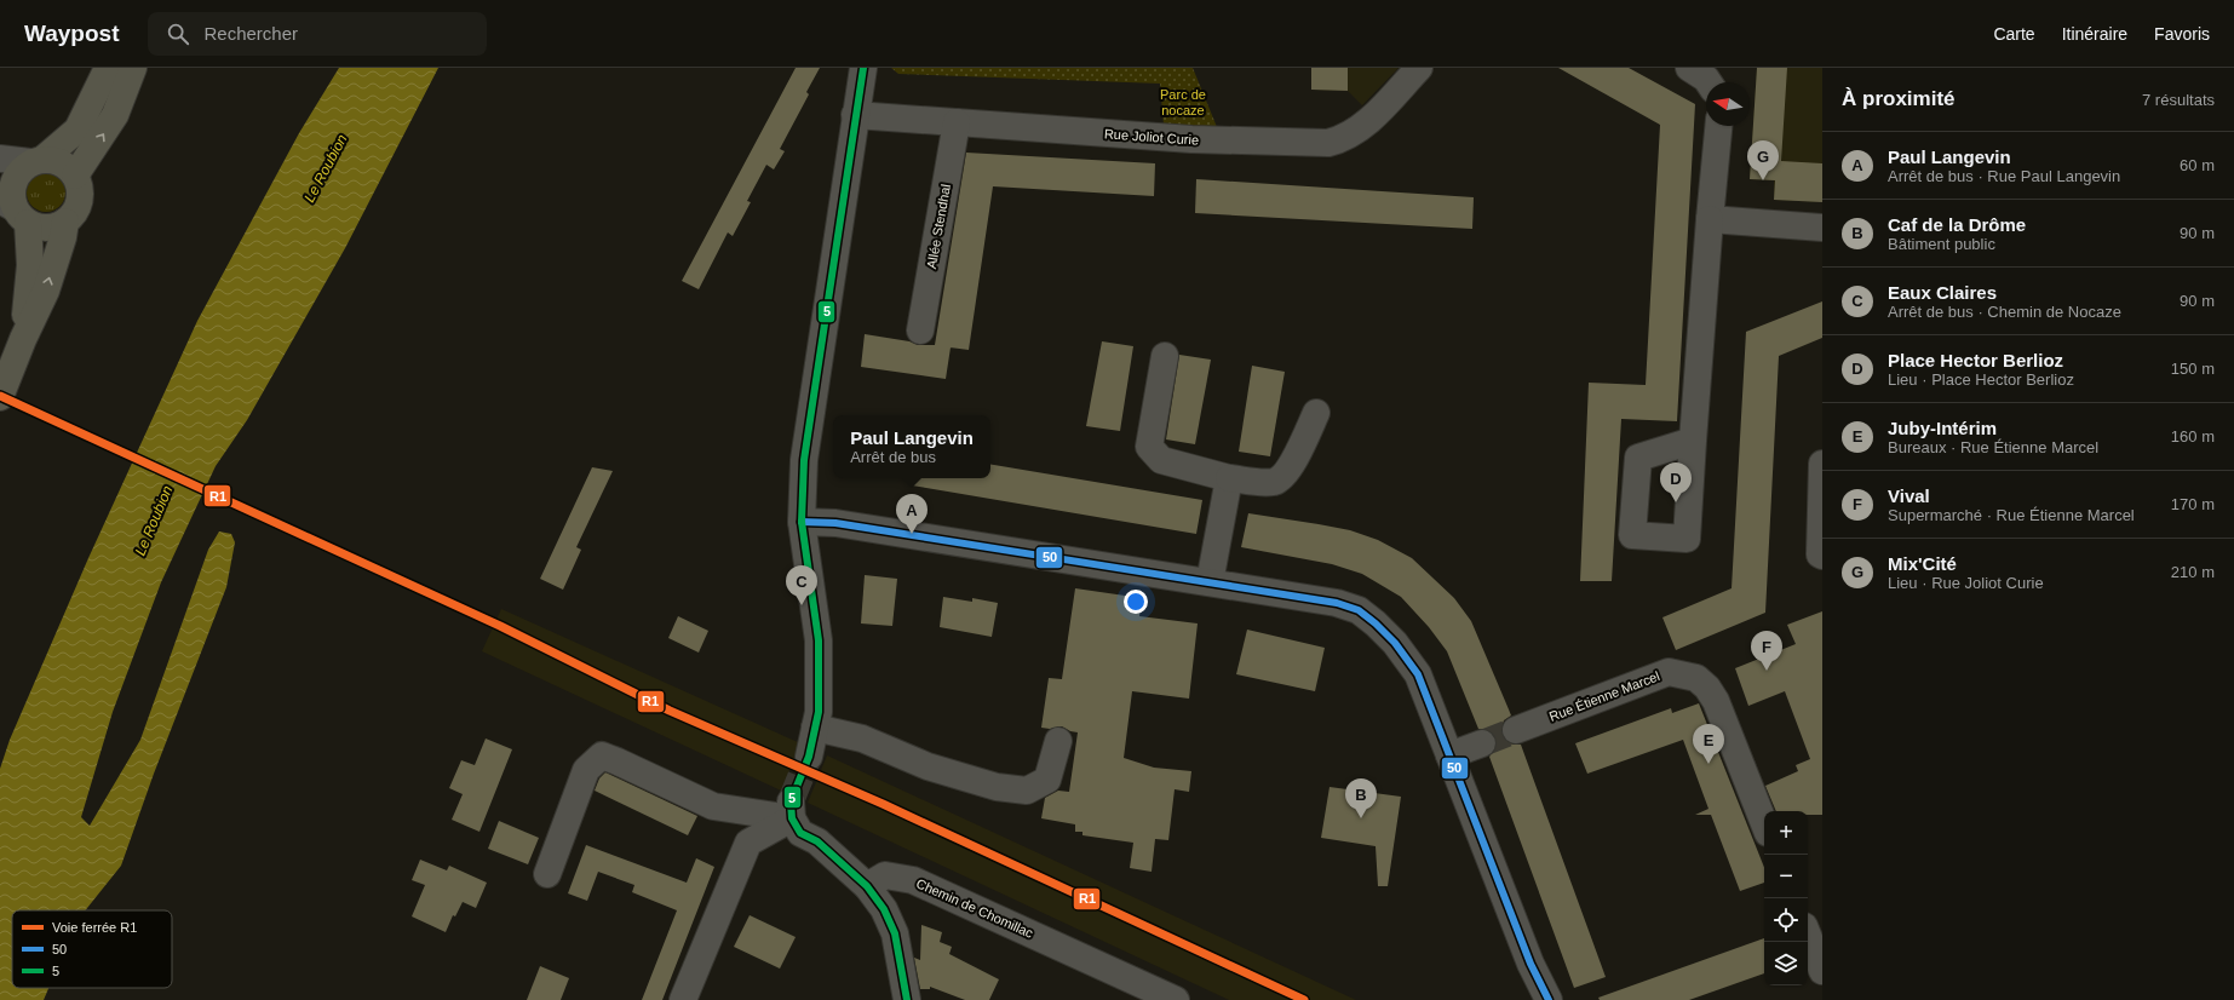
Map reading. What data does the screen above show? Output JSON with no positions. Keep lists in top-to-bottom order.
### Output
{
  "streets": {
    "street": [
      "Rue Joliot Curie",
      "Allée Stendhal",
      "Rue Étienne Marcel",
      "Chemin de Chomillac"
    ]
  },
  "crossings": [
    ["Rue Joliot Curie", "Allée Stendhal"]
  ],
  "water": ["Le Roubion"],
  "parks": ["Parc de nocaze"],
  "lines": ["transit line 5", "rail line R1", "transit line 50"],
  "legend": ["Voie ferrée R1", "50", "5"],
  "north": "left",
  "page": {
    "header": "Waypost",
    "search": "Rechercher",
    "nav": ["Carte", "Itinéraire", "Favoris"],
    "heading": ["À proximité", "7 résultats"],
    "list": [
      {
        "mark": "A",
        "name": "Paul Langevin",
        "note": "Arrêt de bus · Rue Paul Langevin",
        "value": "60 m"
      },
      {
        "mark": "B",
        "name": "Caf de la Drôme",
        "note": "Bâtiment public",
        "value": "90 m"
      },
      {
        "mark": "C",
        "name": "Eaux Claires",
        "note": "Arrêt de bus · Chemin de Nocaze",
        "value": "90 m"
      },
      {
        "mark": "D",
        "name": "Place Hector Berlioz",
        "note": "Lieu · Place Hector Berlioz",
        "value": "150 m"
      },
      {
        "mark": "E",
        "name": "Juby-Intérim",
        "note": "Bureaux · Rue Étienne Marcel",
        "value": "160 m"
      },
      {
        "mark": "F",
        "name": "Vival",
        "note": "Supermarché · Rue Étienne Marcel",
        "value": "170 m"
      },
      {
        "mark": "G",
        "name": "Mix'Cité",
        "note": "Lieu · Rue Joliot Curie",
        "value": "210 m"
      }
    ],
    "pins": [
      "G",
      "D",
      "A",
      "C",
      "F",
      "E",
      "B"
    ],
    "popup": ["Paul Langevin", "Arrêt de bus"],
    "map_buttons": ["+", "−"]
  }
}
